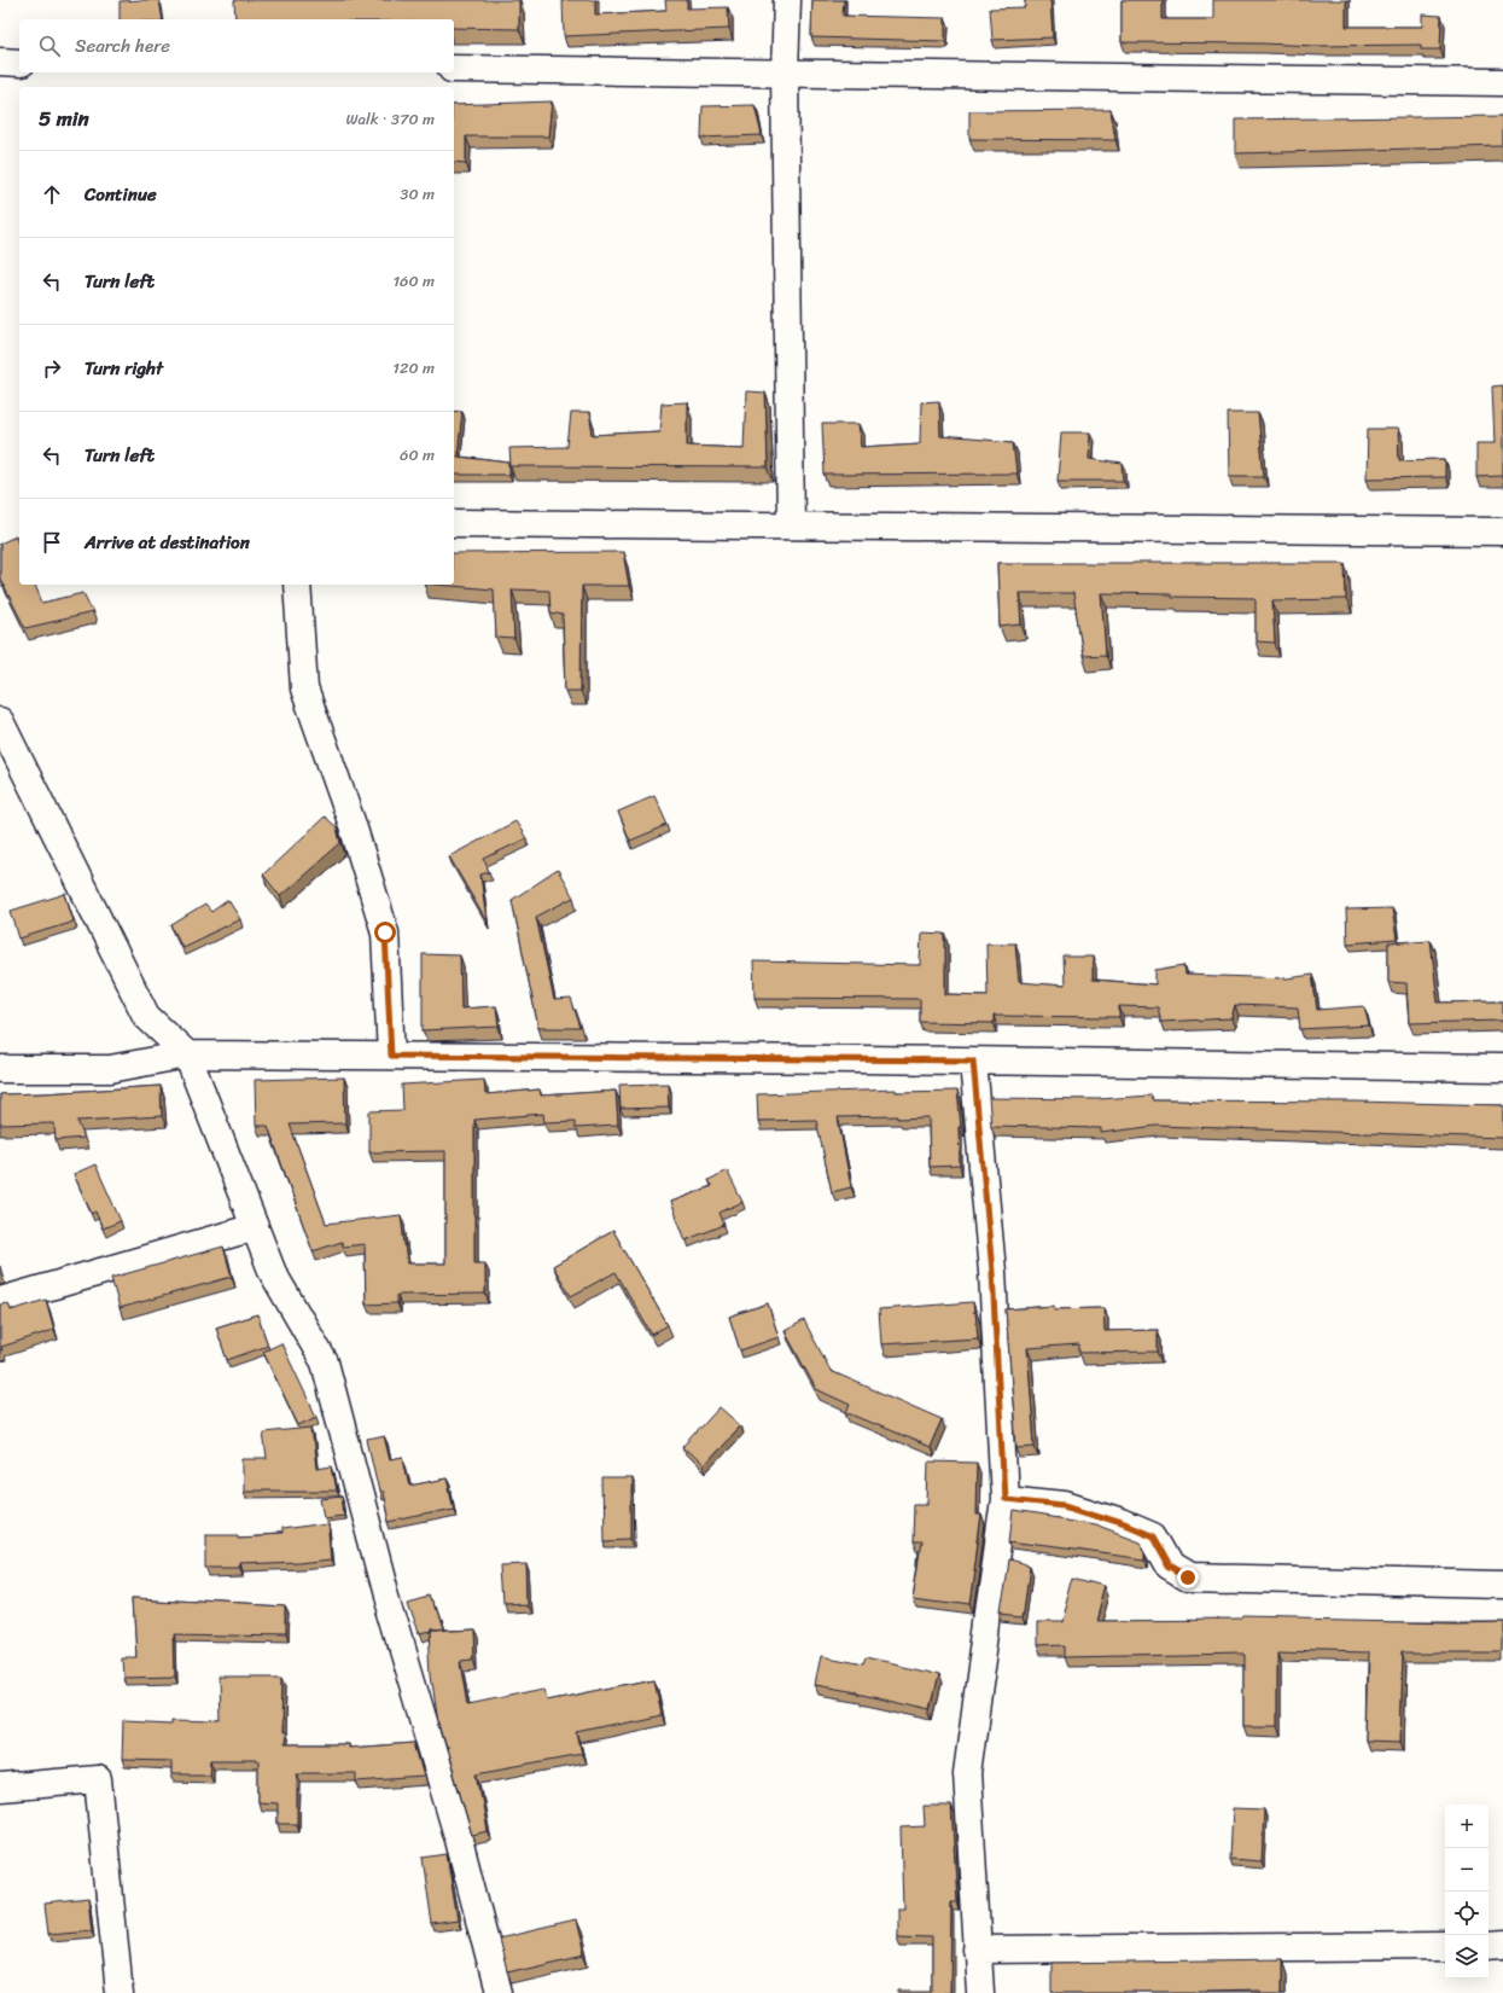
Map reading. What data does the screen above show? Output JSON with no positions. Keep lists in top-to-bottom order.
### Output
{
  "page": {
    "search": "Search here",
    "heading": ["5 min", "Walk · 370 m"],
    "list": [
      ["Continue", "30 m"],
      ["Turn left", "160 m"],
      ["Turn right", "120 m"],
      ["Turn left", "60 m"],
      "Arrive at destination"
    ],
    "map_buttons": ["+", "−"]
  }
}
